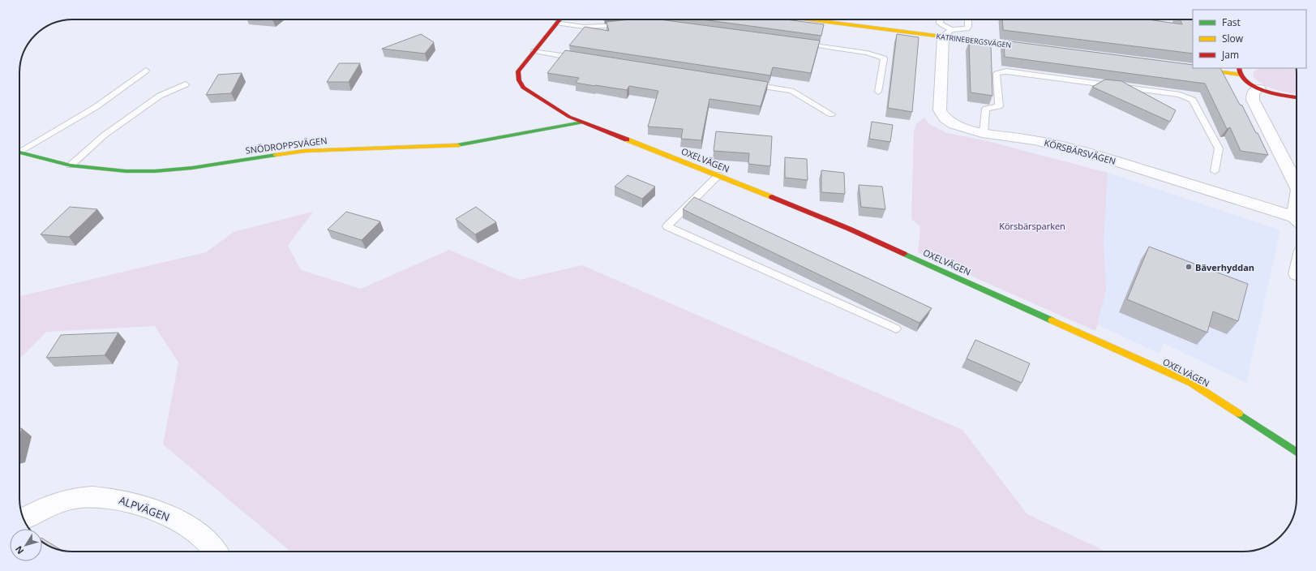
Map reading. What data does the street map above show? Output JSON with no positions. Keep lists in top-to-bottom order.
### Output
{
  "streets": {
    "street": [
      "KATRINEBERGSVÄGEN",
      "SNÖDROPPSVÄGEN",
      "KÖRSBÄRSVÄGEN",
      "OXELVÄGEN",
      "ALPVÄGEN"
    ]
  },
  "crossings": [
    ["KATRINEBERGSVÄGEN", "KÖRSBÄRSVÄGEN"],
    ["SNÖDROPPSVÄGEN", "OXELVÄGEN"]
  ],
  "parks": ["Körsbärsparken"],
  "places": ["Bäverhyddan"],
  "legend": ["Fast", "Slow", "Jam"],
  "north": "bottom left"
}
